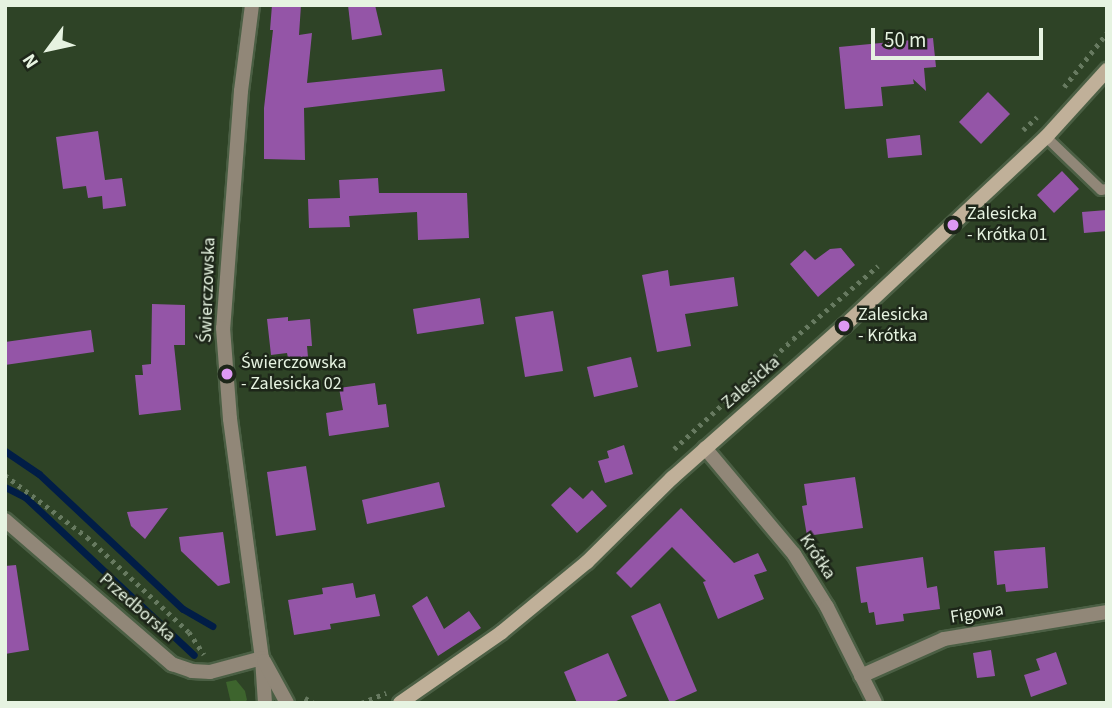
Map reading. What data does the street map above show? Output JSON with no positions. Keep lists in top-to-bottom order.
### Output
{
  "streets": {
    "street": [
      "Świerczowska",
      "Zalesicka",
      "Krótka",
      "Przedborska",
      "Figowa"
    ]
  },
  "crossings": [
    ["Świerczowska", "Przedborska"],
    ["Zalesicka", "Krótka"],
    ["Krótka", "Figowa"]
  ],
  "places": ["Zalesicka - Krótka 01", "Zalesicka - Krótka", "Świerczowska - Zalesicka 02"],
  "scale_bar": "50 m",
  "north": "bottom left"
}
